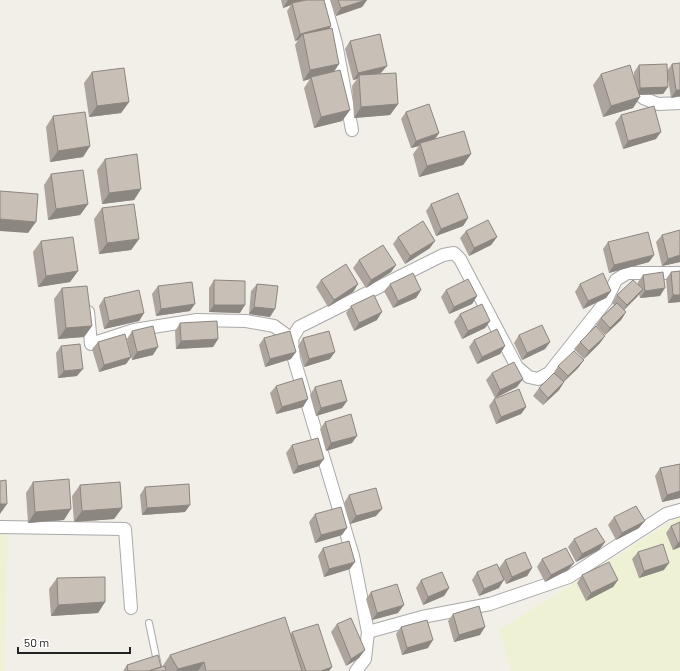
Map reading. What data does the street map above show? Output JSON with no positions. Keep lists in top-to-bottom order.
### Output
{
  "scale_bar": "50 m"
}
